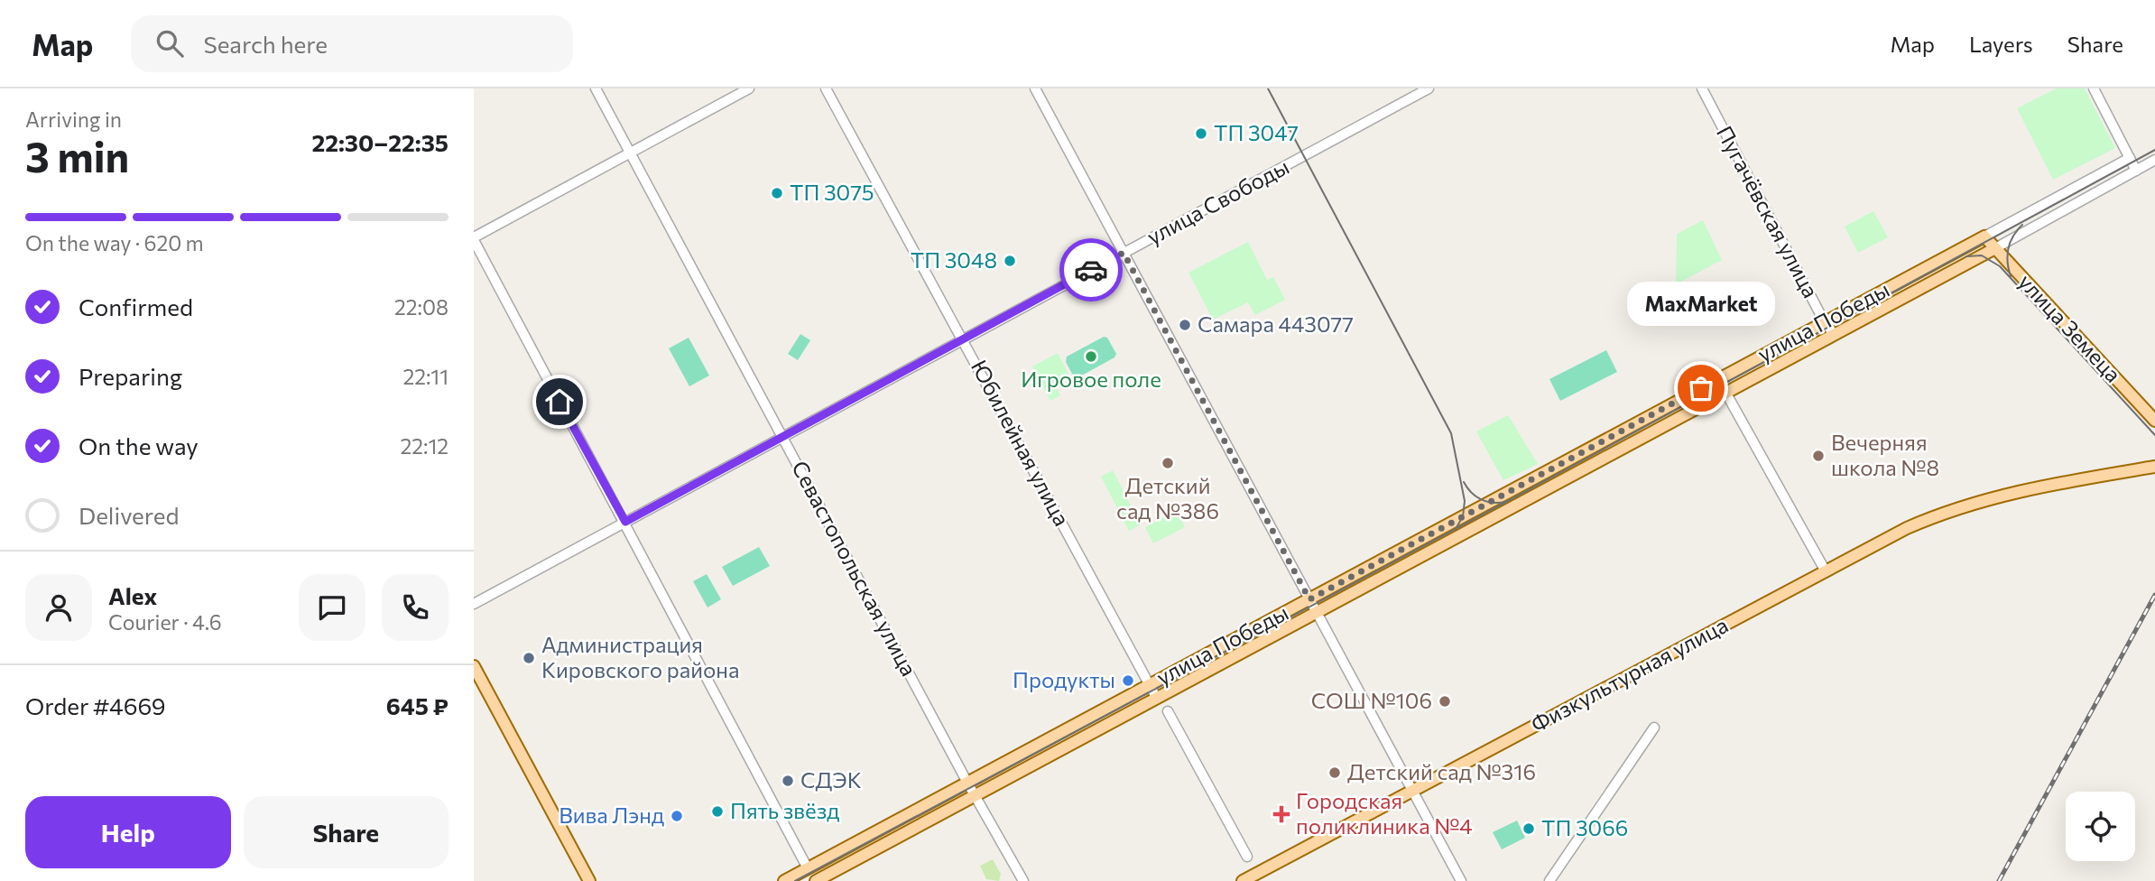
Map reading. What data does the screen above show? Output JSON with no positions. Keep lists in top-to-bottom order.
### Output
{
  "streets": {
    "main road": ["улица Победы", "улица Земеца", "Физкультурная улица"],
    "street": [
      "улица Свободы",
      "Пугачёвская улица",
      "Юбилейная улица",
      "Севастопольская улица"
    ]
  },
  "crossings": [
    ["улица Свободы", "Юбилейная улица"],
    ["улица Свободы", "Севастопольская улица"],
    ["Пугачёвская улица", "улица Победы"],
    ["улица Победы", "улица Земеца"],
    ["улица Победы", "Юбилейная улица"],
    ["улица Победы", "Севастопольская улица"]
  ],
  "places": {
    "other": [
      "ТП 3047",
      "ТП 3075",
      "ТП 3048",
      "Самара 443077",
      "Игровое поле",
      "MaxMarket",
      "Вечерняя школа №8",
      "Детский сад №386",
      "Администрация Кировского района",
      "Продукты",
      "СОШ №106",
      "Детский сад №316",
      "СДЭК",
      "Пять звёзд",
      "Вива Лэнд",
      "ТП 3066"
    ],
    "health": ["Городская поликлиника №4"]
  },
  "page": {
    "header": "Map",
    "search": "Search here",
    "nav": ["Map", "Layers", "Share"],
    "heading": ["3 min", "Arriving in", "22:30–22:35"],
    "panel": [
      "Alex",
      "Courier · 4.6",
      "Order #4669",
      "645 ₽"
    ],
    "bar": "On the way · 620 m",
    "list": [
      ["Confirmed", "22:08"],
      ["Preparing", "22:11"],
      ["On the way", "22:12"],
      "Delivered"
    ],
    "bubble": "MaxMarket",
    "buttons": ["Help", "Share"]
  }
}
